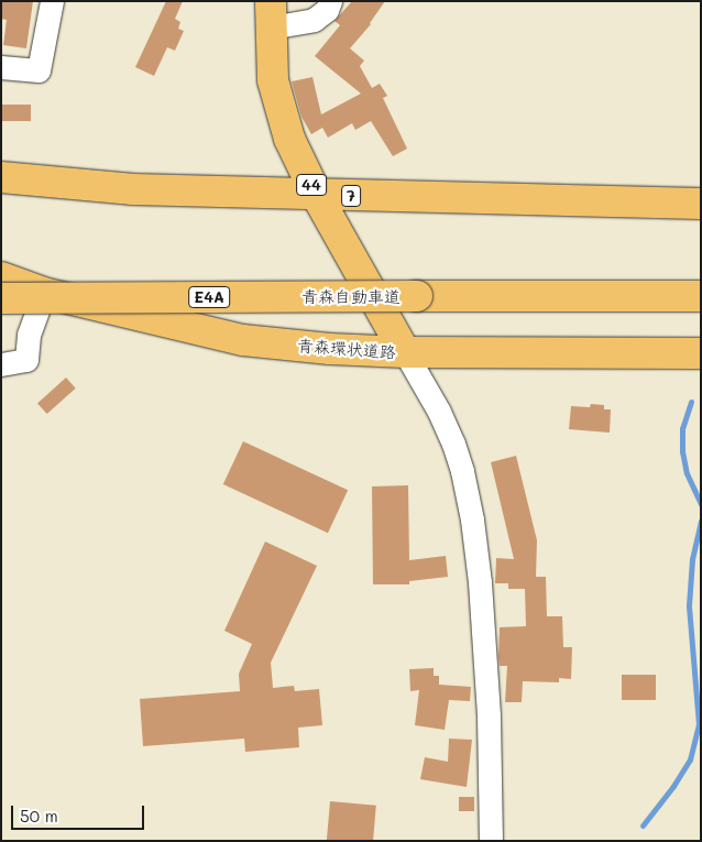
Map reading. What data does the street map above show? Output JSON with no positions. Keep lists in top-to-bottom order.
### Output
{
  "streets": {
    "main road": [
      "44",
      "7",
      "E4A",
      "青森自動車道",
      "青森環状道路"
    ]
  },
  "crossings": [
    ["44", "7"],
    ["44", "青森環状道路"]
  ],
  "scale_bar": "50 m"
}
